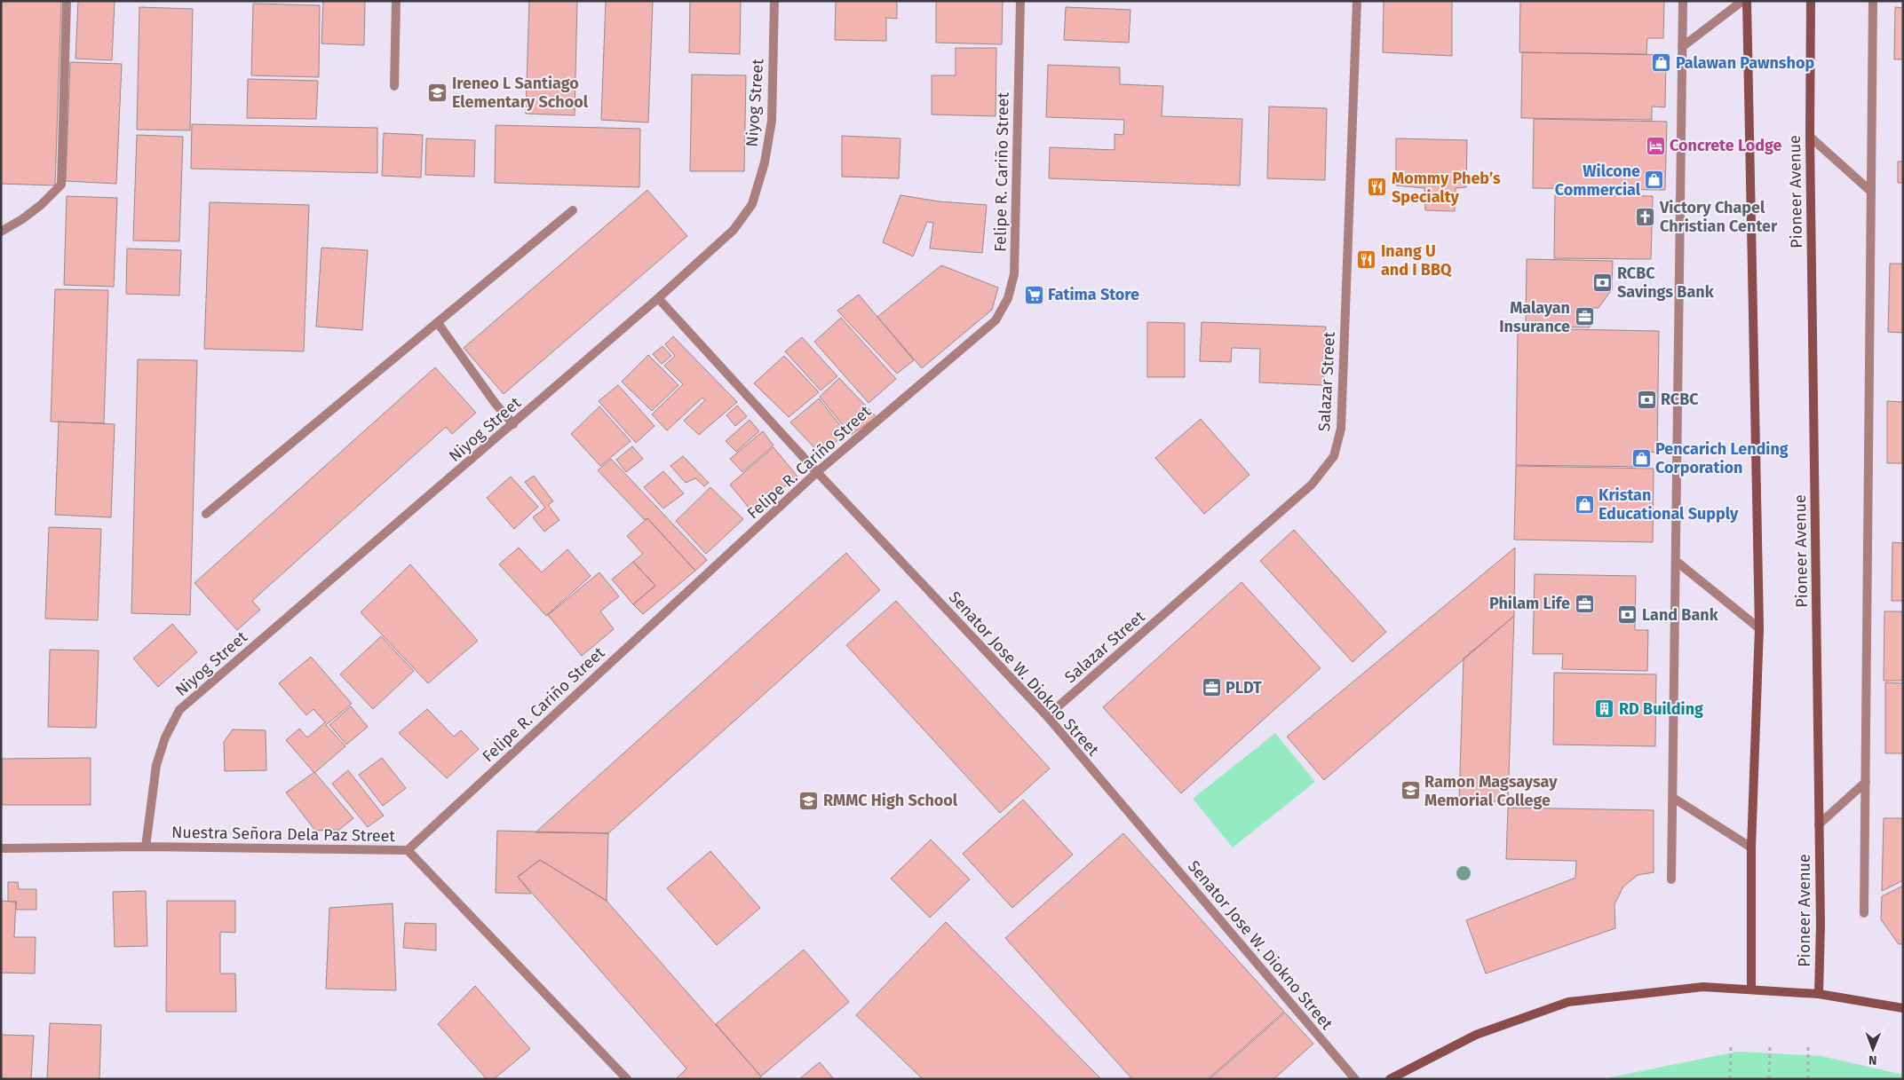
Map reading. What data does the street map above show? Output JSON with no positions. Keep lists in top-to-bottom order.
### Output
{
  "streets": {
    "main road": ["Pioneer Avenue"],
    "street": [
      "Niyog Street",
      "Felipe R. Cariño Street",
      "Salazar Street",
      "Senator Jose W. Diokno Street",
      "Nuestra Señora Dela Paz Street"
    ]
  },
  "crossings": [
    ["Niyog Street", "Senator Jose W. Diokno Street"],
    ["Niyog Street", "Nuestra Señora Dela Paz Street"],
    ["Felipe R. Cariño Street", "Senator Jose W. Diokno Street"],
    ["Felipe R. Cariño Street", "Nuestra Señora Dela Paz Street"],
    ["Salazar Street", "Senator Jose W. Diokno Street"]
  ],
  "places": {
    "shop": [
      "Palawan Pawnshop",
      "Wilcone Commercial",
      "Pencarich Lending Corporation",
      "Kristan Educational Supply"
    ],
    "school or university": ["Ireneo L Santiago Elementary School", "Ramon Magsaysay Memorial College", "RMMC High School"],
    "hotel": ["Concrete Lodge"],
    "restaurant": ["Mommy Pheb’s Specialty", "Inang U and I BBQ"],
    "church": ["Victory Chapel Christian Center"],
    "bank": ["RCBC Savings Bank", "RCBC", "Land Bank"],
    "supermarket": ["Fatima Store"],
    "office": ["Malayan Insurance", "Philam Life", "PLDT"],
    "building": ["RD Building"]
  },
  "north": "bottom"
}
